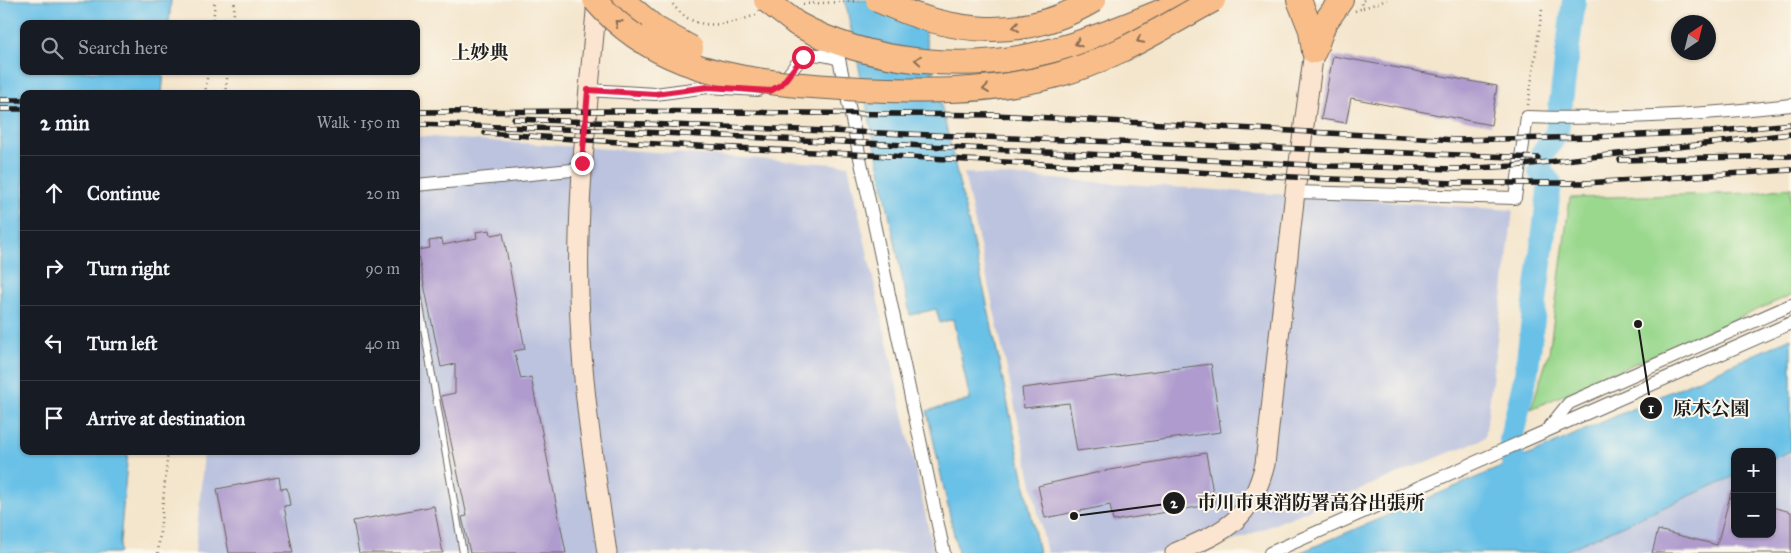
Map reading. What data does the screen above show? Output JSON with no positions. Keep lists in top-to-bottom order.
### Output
{
  "districts": ["上妙典"],
  "places": ["原木公園", "市川市東消防署高谷出張所"],
  "north": "top right",
  "page": {
    "search": "Search here",
    "heading": ["2 min", "Walk · 150 m"],
    "list": [
      ["Continue", "20 m"],
      ["Turn right", "90 m"],
      ["Turn left", "40 m"],
      "Arrive at destination"
    ],
    "map_buttons": ["+", "−"]
  }
}
